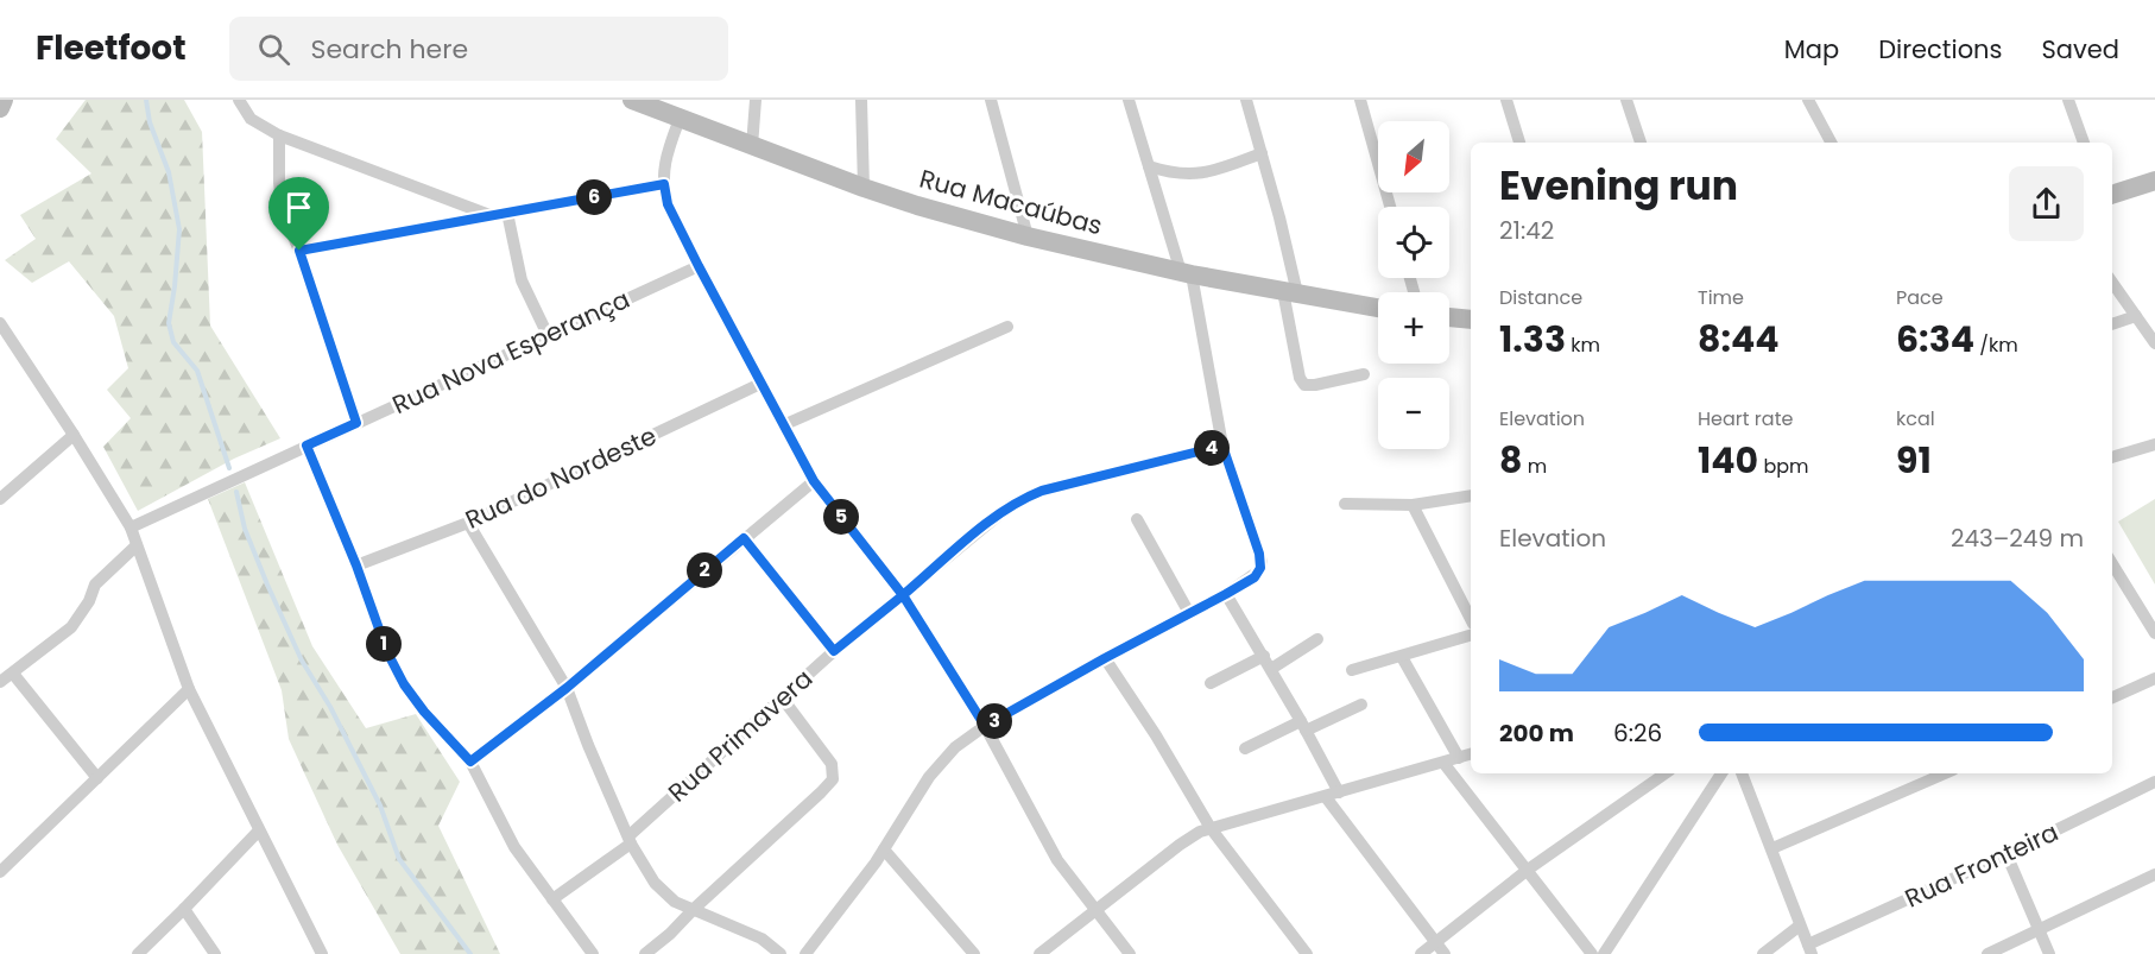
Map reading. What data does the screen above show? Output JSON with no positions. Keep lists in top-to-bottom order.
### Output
{
  "streets": {
    "street": [
      "Rua Macaúbas",
      "Rua Nova Esperança",
      "Rua do Nordeste",
      "Rua Primavera",
      "Rua Fronteira"
    ]
  },
  "north": "bottom left",
  "page": {
    "header": "Fleetfoot",
    "search": "Search here",
    "nav": ["Map", "Directions", "Saved"],
    "map_buttons": ["+", "−"],
    "heading": ["Evening run", "21:42"],
    "pins": [
      "6",
      "4",
      "5",
      "2",
      "1",
      "3"
    ],
    "stats": [
      ["Distance", "1.33 km"],
      ["Time", "8:44"],
      ["Pace", "6:34 /km"],
      ["Elevation", "8 m"],
      ["Heart rate", "140 bpm"],
      ["kcal", "91"]
    ],
    "chart": ["Elevation", "243–249 m"],
    "list": [
      {
        "name": "200 m",
        "note": "6:26"
      }
    ]
  }
}
